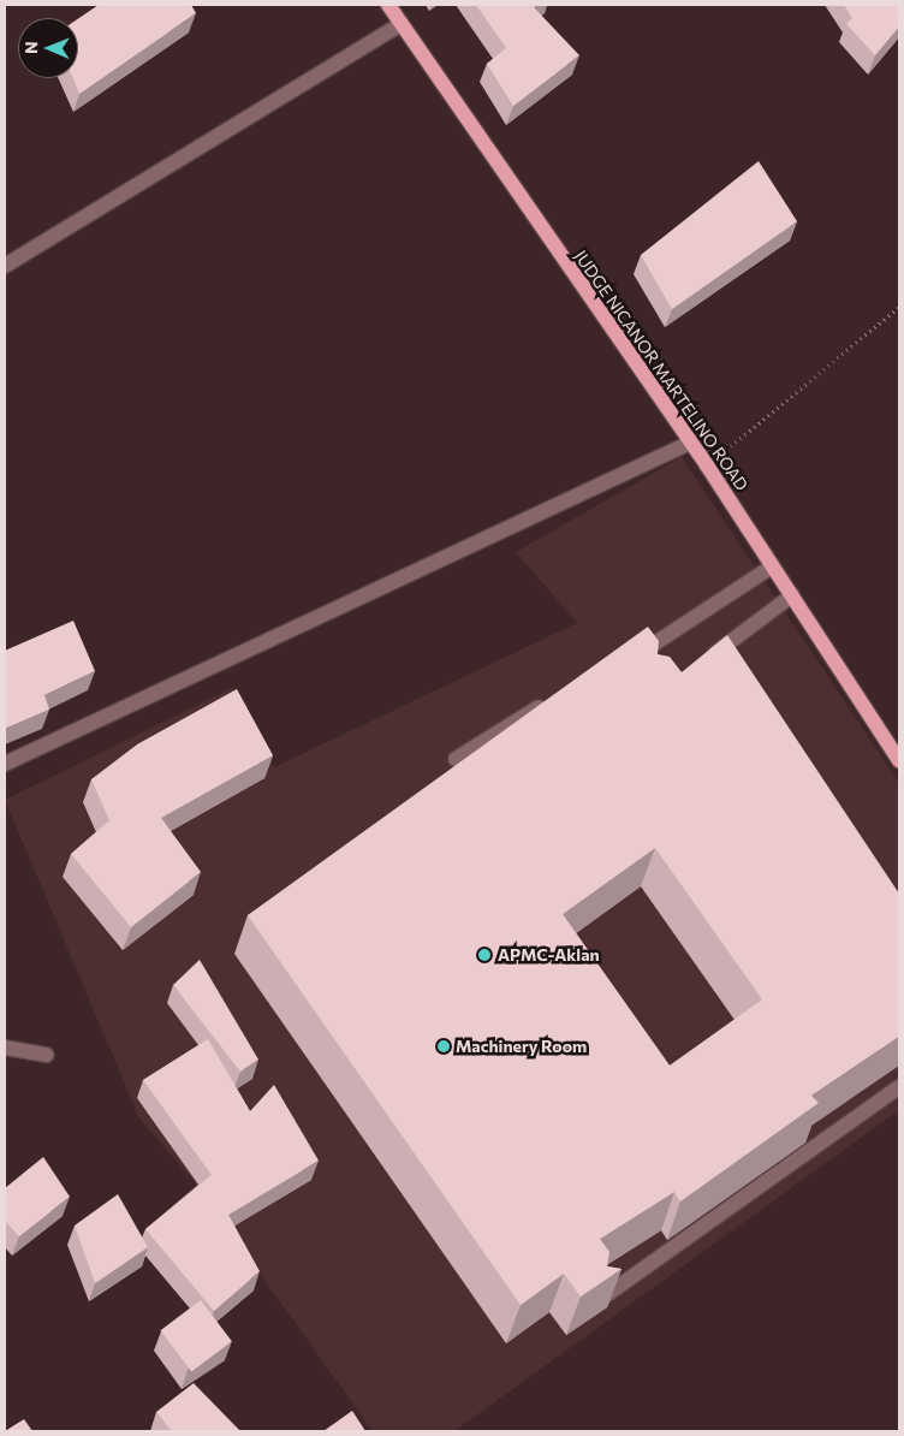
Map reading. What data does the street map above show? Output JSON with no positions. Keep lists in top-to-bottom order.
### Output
{
  "streets": {
    "main road": ["JUDGE NICANOR MARTELINO ROAD"]
  },
  "places": ["APMC-Aklan", "Machinery Room"],
  "north": "left"
}
